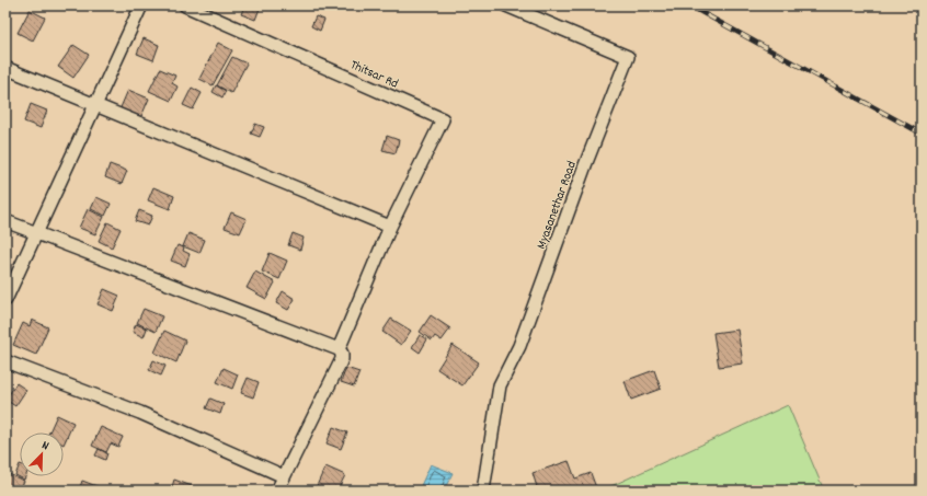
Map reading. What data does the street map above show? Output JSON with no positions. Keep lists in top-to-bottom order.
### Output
{
  "streets": {
    "street": ["Thitsar Rd", "Myasanethar Road"]
  },
  "north": "top right"
}
